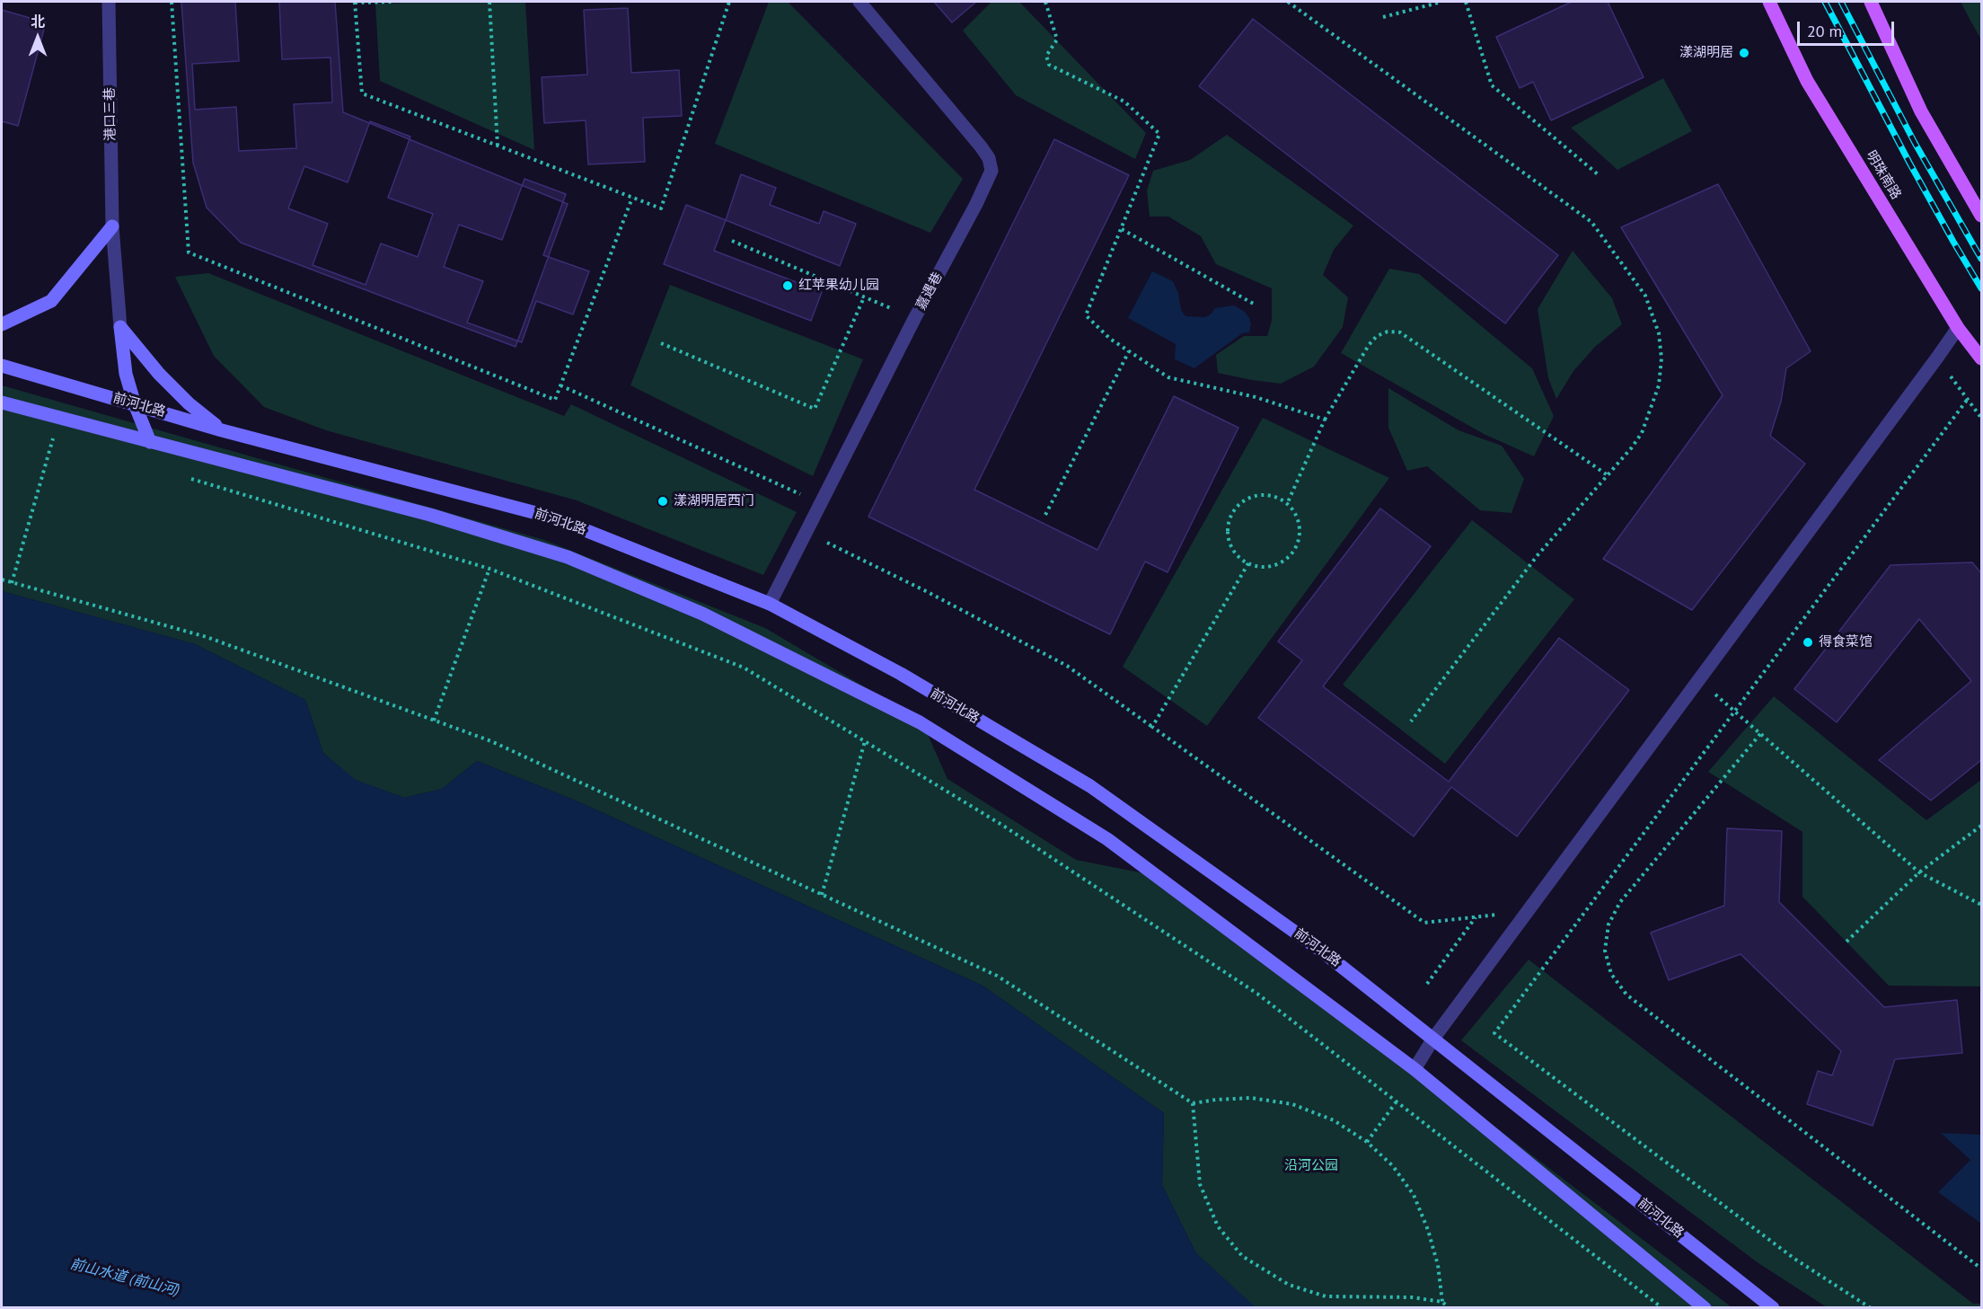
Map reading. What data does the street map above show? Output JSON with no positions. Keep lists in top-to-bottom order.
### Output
{
  "streets": {
    "main road": ["明珠南路", "前河北路"],
    "street": ["港口三巷", "嘉遇巷"]
  },
  "crossings": [
    ["嘉遇巷", "前河北路"]
  ],
  "water": ["前山水道 (前山河)"],
  "parks": ["沿河公园"],
  "places": [
    "漾湖明居",
    "红苹果幼儿园",
    "漾湖明居西门",
    "得食菜馆"
  ],
  "scale_bar": "20 m",
  "north": "top"
}
